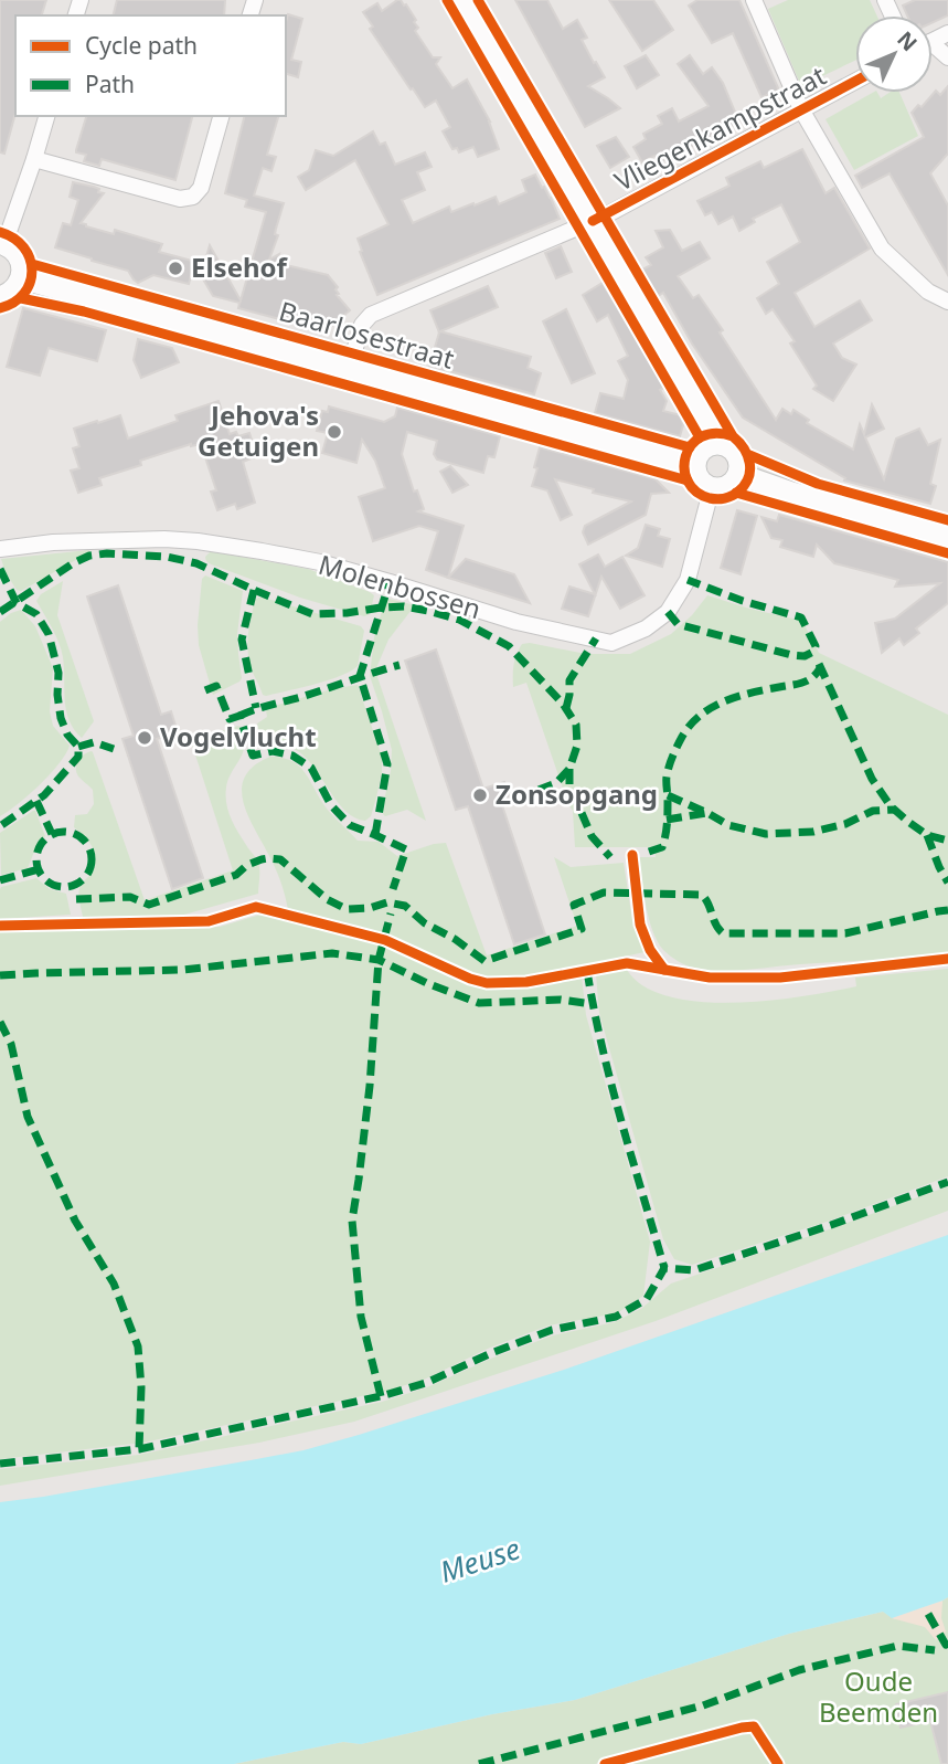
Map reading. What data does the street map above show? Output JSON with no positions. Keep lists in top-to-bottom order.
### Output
{
  "streets": {
    "street": ["Vliegenkampstraat", "Baarlosestraat", "Molenbossen"]
  },
  "crossings": [
    ["Vliegenkampstraat", "Baarlosestraat"],
    ["Baarlosestraat", "Molenbossen"]
  ],
  "water": ["Meuse"],
  "parks": ["Oude Beemden"],
  "places": [
    "Elsehof",
    "Jehova's Getuigen",
    "Vogelvlucht",
    "Zonsopgang"
  ],
  "legend": ["Cycle path", "Path"],
  "north": "top right"
}
